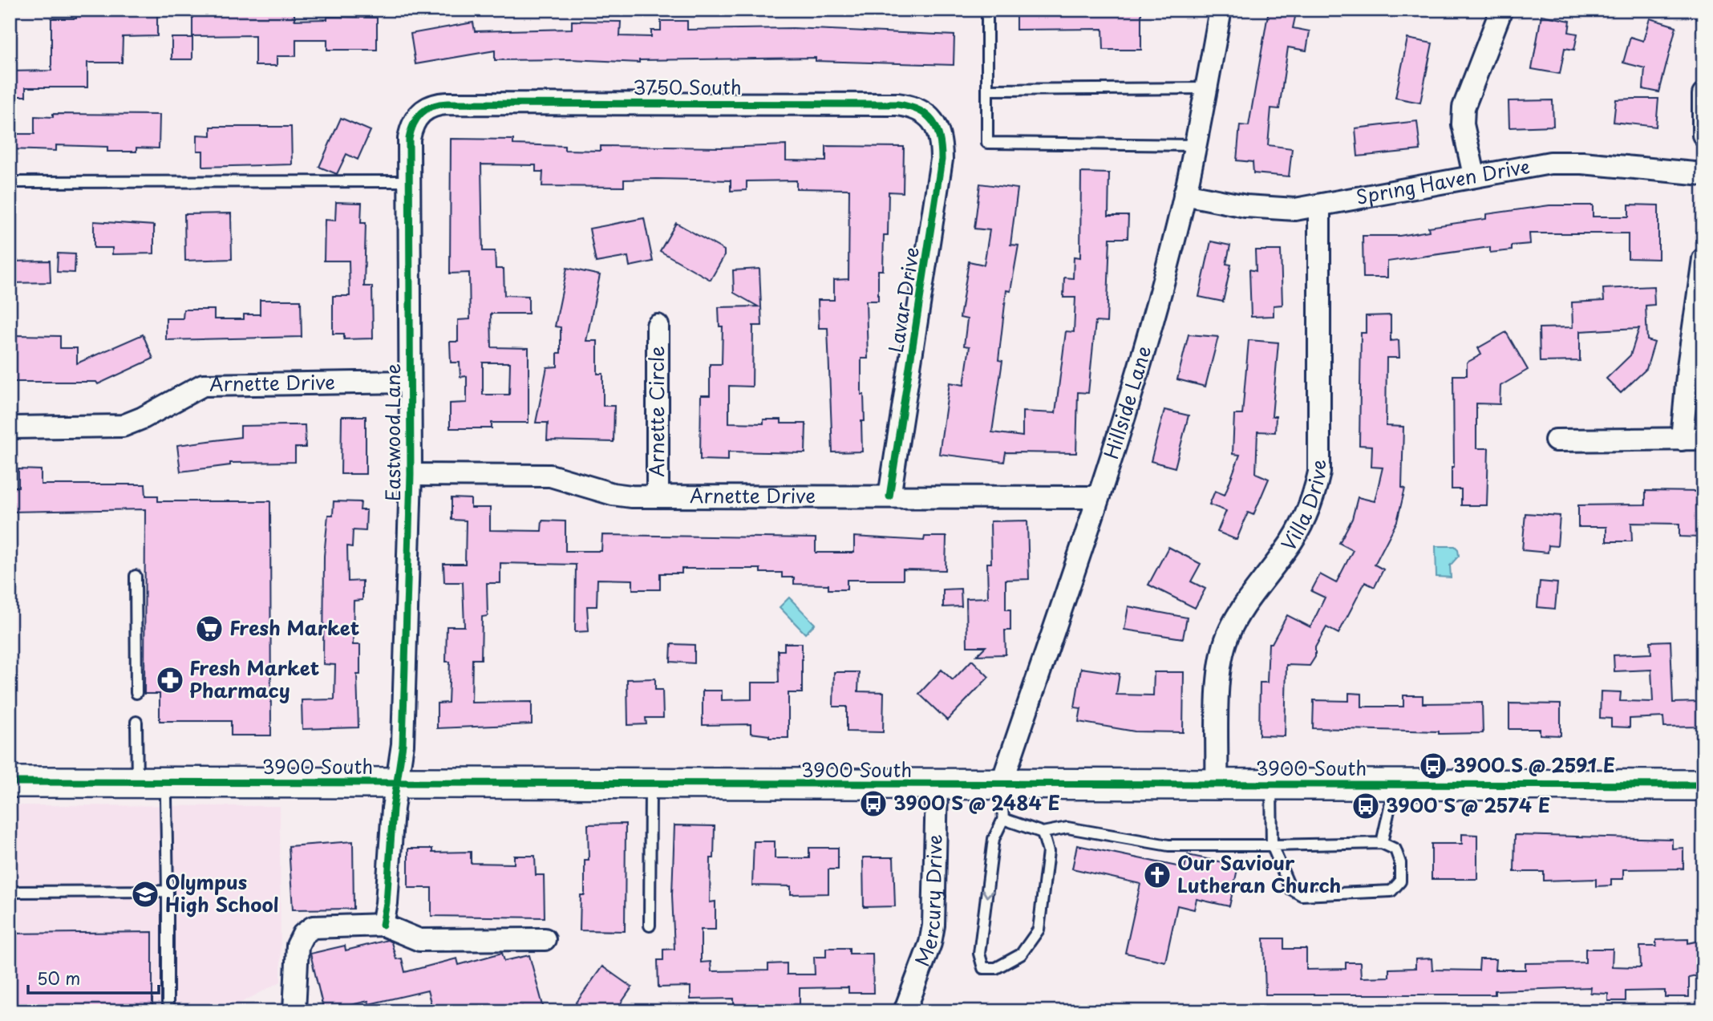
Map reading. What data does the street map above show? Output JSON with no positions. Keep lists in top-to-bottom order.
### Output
{
  "streets": {
    "main road": ["3900 South"],
    "street": [
      "3750 South",
      "Spring Haven Drive",
      "Lavar Drive",
      "Arnette Drive",
      "Hillside Lane",
      "Arnette Circle",
      "Eastwood Lane",
      "Villa Drive",
      "Mercury Drive"
    ]
  },
  "crossings": [
    ["3750 South", "Lavar Drive"],
    ["3750 South", "Eastwood Lane"],
    ["Spring Haven Drive", "Hillside Lane"],
    ["Spring Haven Drive", "Villa Drive"],
    ["Lavar Drive", "Arnette Drive"],
    ["Arnette Drive", "Hillside Lane"],
    ["Arnette Drive", "Arnette Circle"],
    ["Arnette Drive", "Eastwood Lane"],
    ["Hillside Lane", "3900 South"],
    ["Eastwood Lane", "3900 South"],
    ["Villa Drive", "3900 South"],
    ["3900 South", "Mercury Drive"]
  ],
  "places": {
    "supermarket": ["Fresh Market"],
    "pharmacy": ["Fresh Market Pharmacy"],
    "bus stop": ["3900 S @ 2591 E", "3900 S @ 2484 E", "3900 S @ 2574 E"],
    "church": ["Our Saviour Lutheran Church"],
    "school or university": ["Olympus High School"]
  },
  "scale_bar": "50 m"
}
